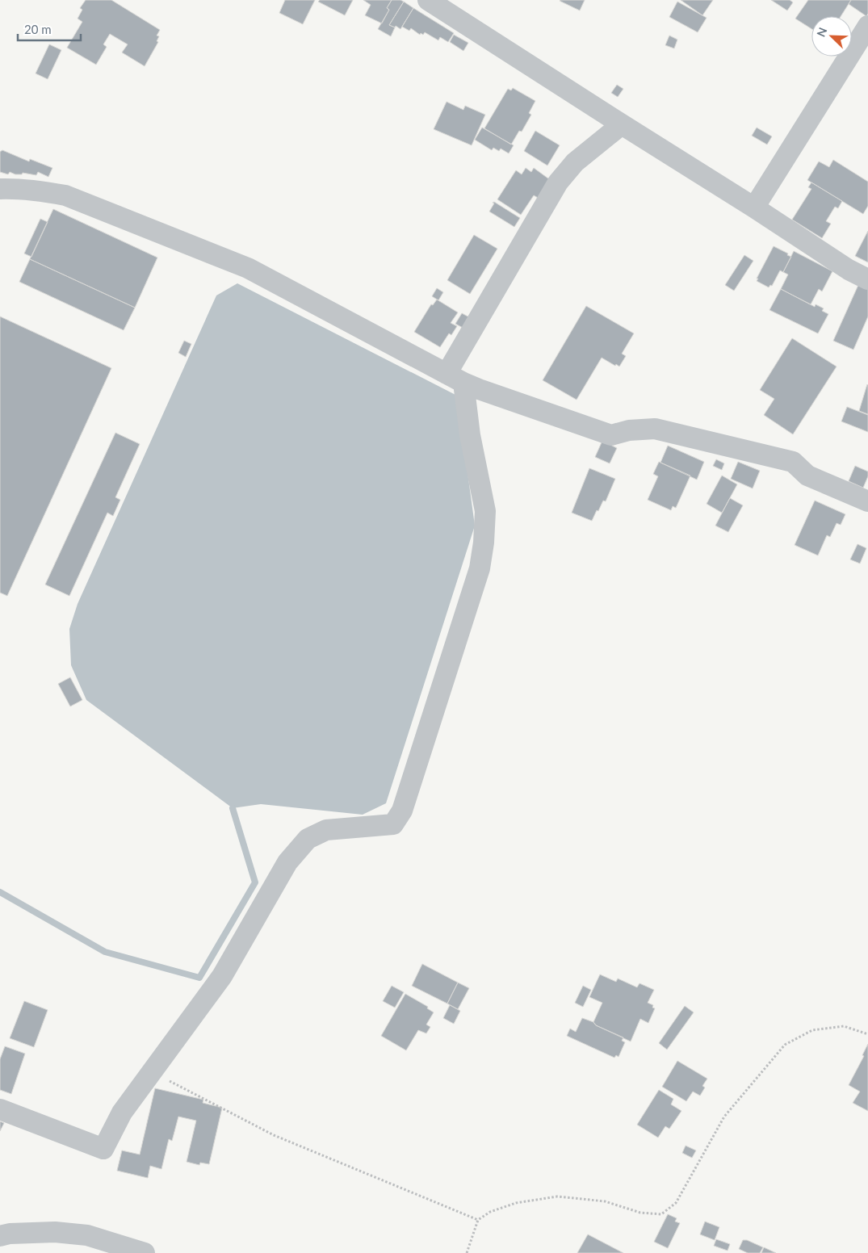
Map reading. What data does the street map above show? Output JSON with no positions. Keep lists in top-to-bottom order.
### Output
{
  "scale_bar": "20 m",
  "north": "top left"
}
